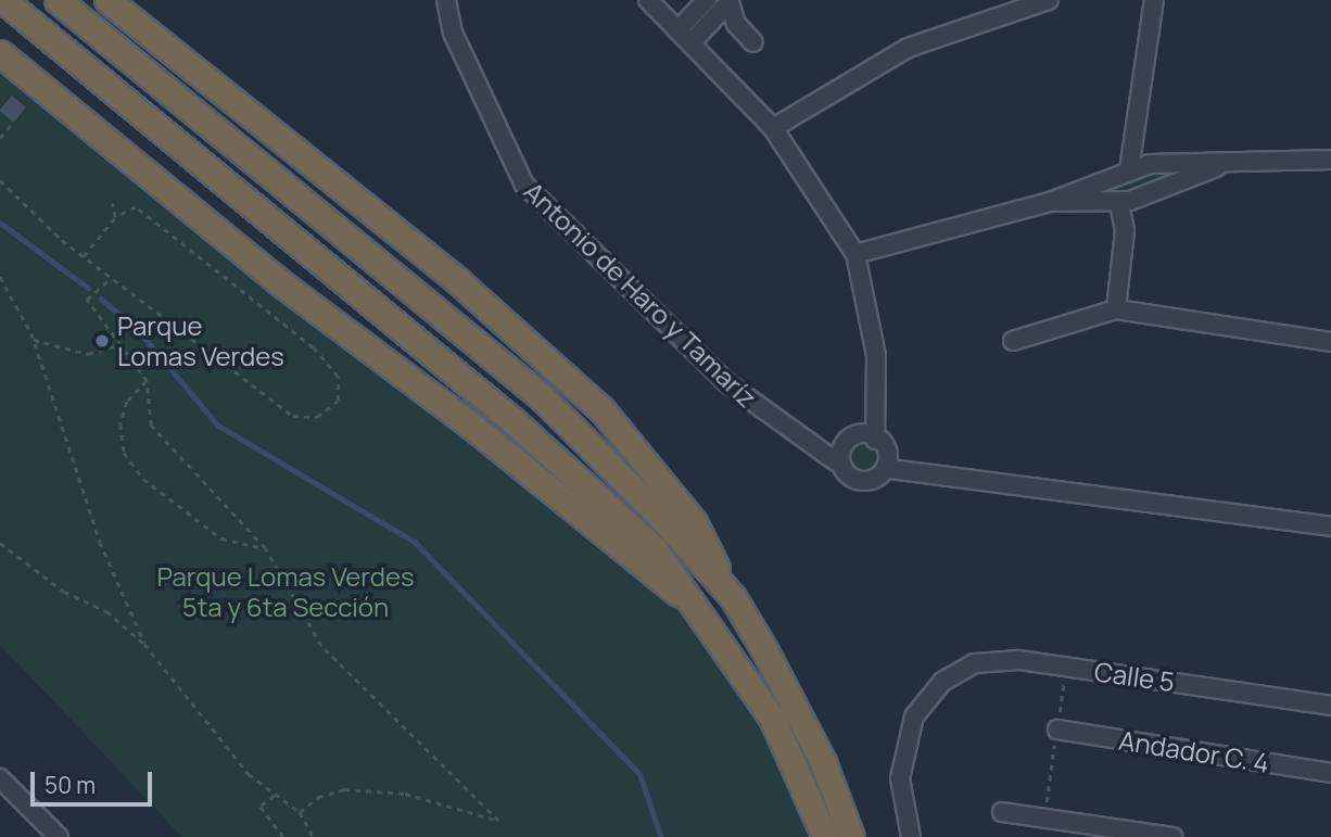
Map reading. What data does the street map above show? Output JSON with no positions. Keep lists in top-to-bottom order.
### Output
{
  "streets": {
    "street": ["Antonio de Haro y Tamaríz", "Calle 5", "Andador C. 4"]
  },
  "parks": ["Parque Lomas Verdes 5ta y 6ta Sección"],
  "places": ["Parque Lomas Verdes"],
  "scale_bar": "50 m"
}
